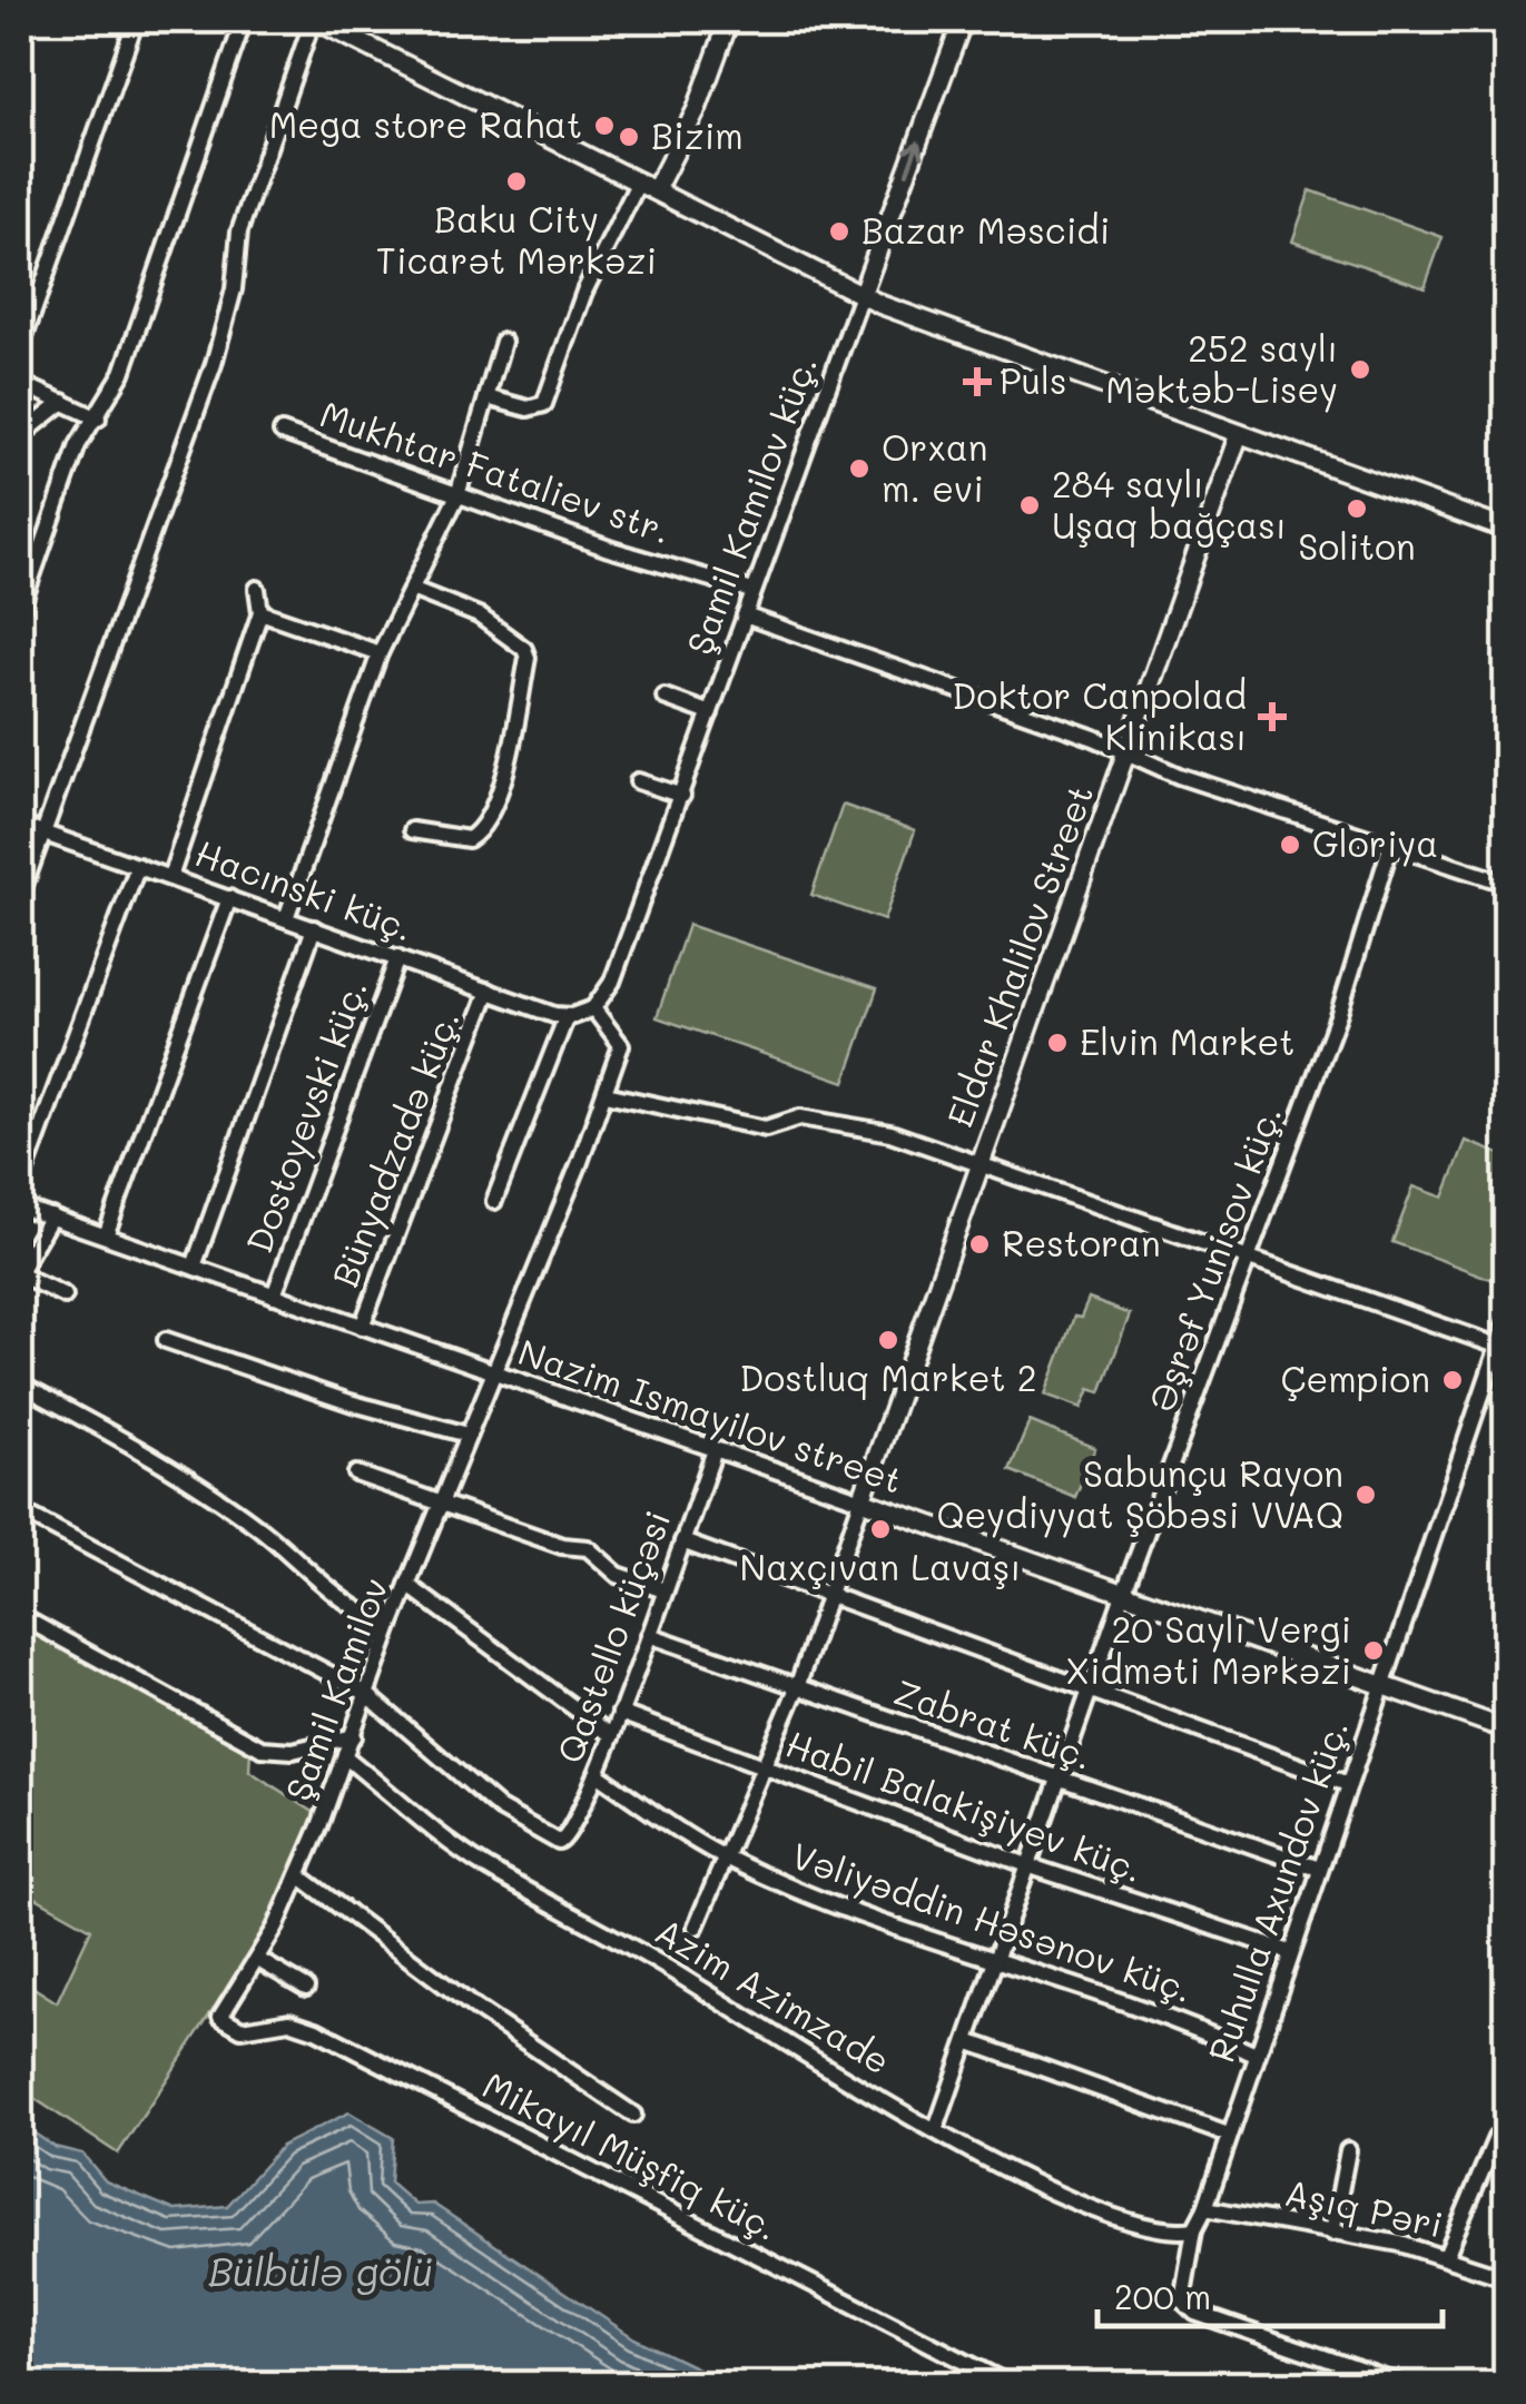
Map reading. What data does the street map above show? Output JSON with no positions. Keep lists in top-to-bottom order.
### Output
{
  "streets": {
    "street": [
      "Mukhtar Fataliev str.",
      "Şamil Kamilov küç.",
      "Hacınski küç.",
      "Eldar Khalilov Street",
      "Dostoyevski küç.",
      "Bünyadzadə küç.",
      "Əşrəf Yunisov küç.",
      "Nazim Ismayilov street",
      "Qastello küçəsi",
      "Şamil Kamilov",
      "Zabrat küç.",
      "Habil Balakişiyev küç.",
      "Ruhulla Axundov küç.",
      "Vəliyəddin Həsənov küç.",
      "Azim Azimzade",
      "Mikayıl Müşfiq küç.",
      "Aşıq Pəri"
    ]
  },
  "crossings": [
    ["Mukhtar Fataliev str.", "Şamil Kamilov küç."],
    ["Hacınski küç.", "Dostoyevski küç."],
    ["Hacınski küç.", "Bünyadzadə küç."],
    ["Eldar Khalilov Street", "Nazim Ismayilov street"],
    ["Dostoyevski küç.", "Nazim Ismayilov street"],
    ["Bünyadzadə küç.", "Nazim Ismayilov street"],
    ["Əşrəf Yunisov küç.", "Nazim Ismayilov street"],
    ["Əşrəf Yunisov küç.", "Zabrat küç."],
    ["Əşrəf Yunisov küç.", "Habil Balakişiyev küç."],
    ["Əşrəf Yunisov küç.", "Vəliyəddin Həsənov küç."],
    ["Əşrəf Yunisov küç.", "Azim Azimzade"],
    ["Nazim Ismayilov street", "Qastello küçəsi"],
    ["Nazim Ismayilov street", "Şamil Kamilov"],
    ["Nazim Ismayilov street", "Ruhulla Axundov küç."],
    ["Qastello küçəsi", "Şamil Kamilov"],
    ["Qastello küçəsi", "Zabrat küç."],
    ["Qastello küçəsi", "Habil Balakişiyev küç."],
    ["Qastello küçəsi", "Vəliyəddin Həsənov küç."],
    ["Şamil Kamilov", "Azim Azimzade"],
    ["Şamil Kamilov", "Mikayıl Müşfiq küç."],
    ["Zabrat küç.", "Ruhulla Axundov küç."],
    ["Habil Balakişiyev küç.", "Ruhulla Axundov küç."],
    ["Ruhulla Axundov küç.", "Vəliyəddin Həsənov küç."],
    ["Ruhulla Axundov küç.", "Azim Azimzade"],
    ["Ruhulla Axundov küç.", "Aşıq Pəri"]
  ],
  "water": ["Bülbülə gölü"],
  "places": {
    "other": [
      "Mega store Rahat",
      "Bizim",
      "Baku City Ticarət Mərkəzi",
      "Bazar Məscidi",
      "252 saylı Məktəb-Lisey",
      "Orxan m. evi",
      "284 saylı Uşaq bağçası",
      "Soliton",
      "Gloriya",
      "Elvin Market",
      "Restoran",
      "Dostluq Market 2",
      "Çempion",
      "Sabunçu Rayon Qeydiyyat Şöbəsi VVAQ",
      "Naxçıvan Lavaşı",
      "20 Saylı Vergi Xidməti Mərkəzi"
    ],
    "health": ["Puls", "Doktor Canpolad Klinikası"]
  },
  "scale_bar": "200 m"
}
